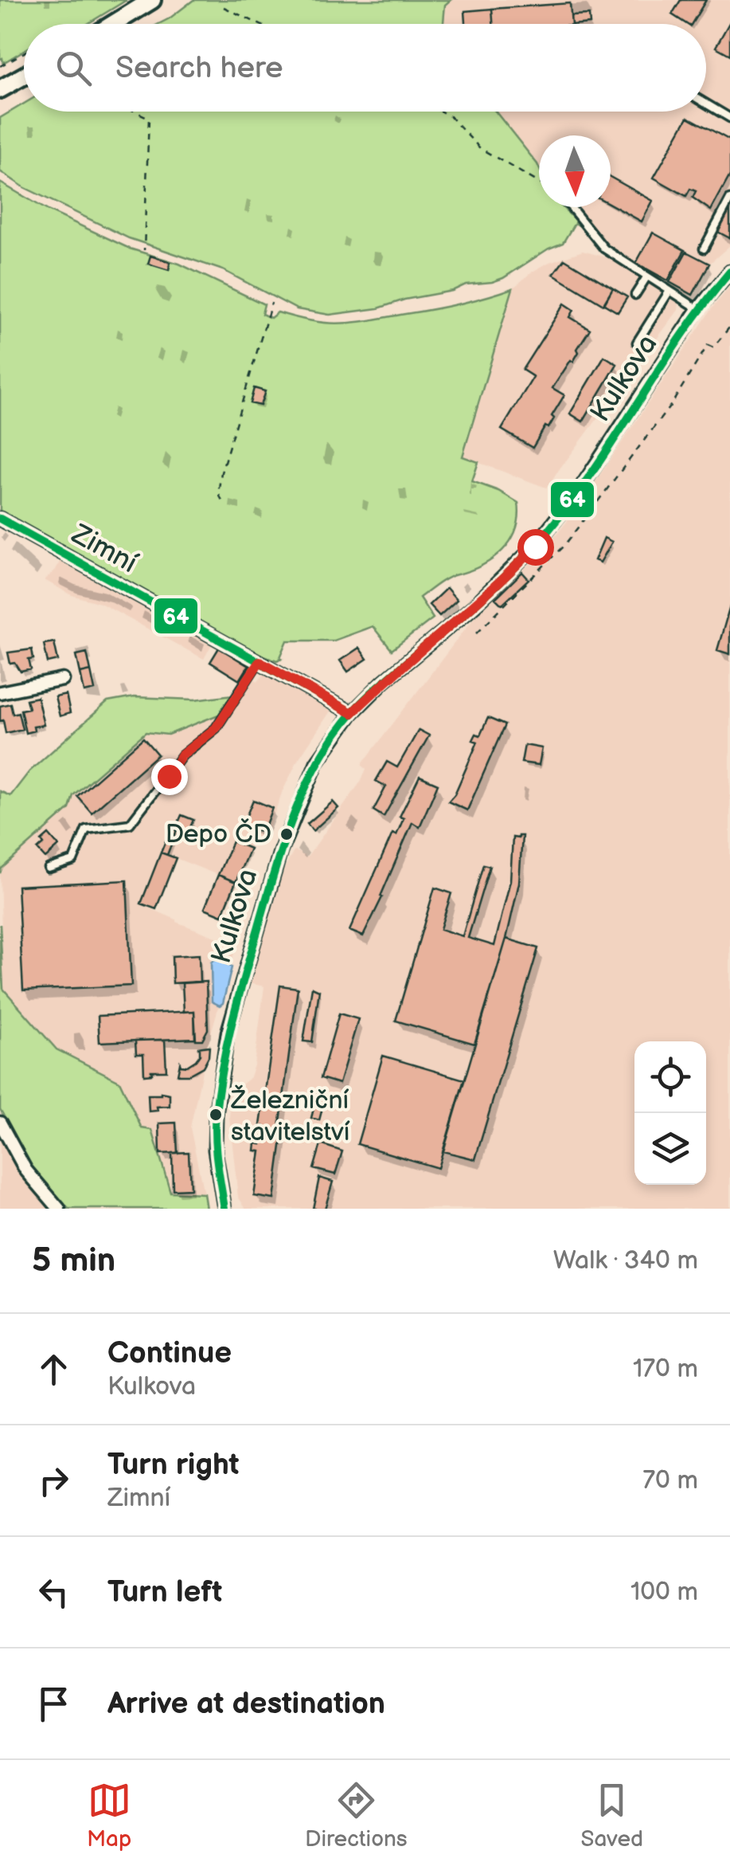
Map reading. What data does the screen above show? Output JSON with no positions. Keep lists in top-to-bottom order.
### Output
{
  "streets": {
    "street": ["Kulkova", "Zimní"]
  },
  "crossings": [
    ["Kulkova", "Zimní"]
  ],
  "places": ["Depo ČD", "Železniční stavitelství"],
  "lines": ["transit line 64"],
  "north": "bottom",
  "page": {
    "search": "Search here",
    "heading": ["5 min", "Walk · 340 m"],
    "list": [
      ["Continue", "Kulkova", "170 m"],
      ["Turn right", "Zimní", "70 m"],
      ["Turn left", "100 m"],
      "Arrive at destination"
    ],
    "nav": ["Map", "Directions", "Saved"]
  }
}
